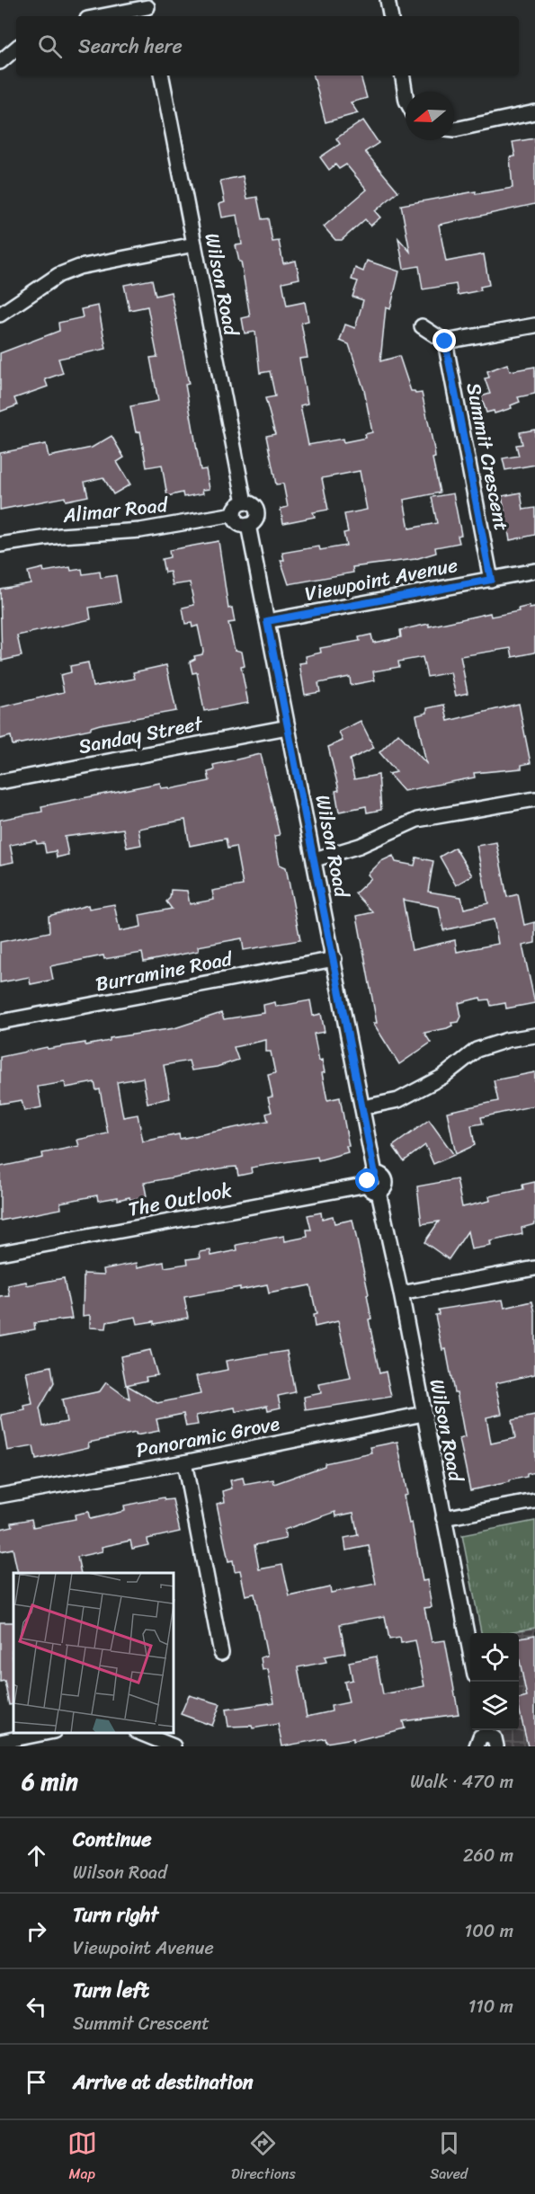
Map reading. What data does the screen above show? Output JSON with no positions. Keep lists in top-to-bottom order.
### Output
{
  "streets": {
    "street": [
      "Wilson Road",
      "Summit Crescent",
      "Alimar Road",
      "Viewpoint Avenue",
      "Sanday Street",
      "Burramine Road",
      "The Outlook",
      "Panoramic Grove"
    ]
  },
  "crossings": [
    ["Wilson Road", "Alimar Road"],
    ["Wilson Road", "Viewpoint Avenue"],
    ["Wilson Road", "Sanday Street"],
    ["Wilson Road", "Burramine Road"],
    ["Wilson Road", "The Outlook"],
    ["Wilson Road", "Panoramic Grove"],
    ["Summit Crescent", "Viewpoint Avenue"]
  ],
  "north": "left",
  "page": {
    "search": "Search here",
    "heading": ["6 min", "Walk · 470 m"],
    "list": [
      ["Continue", "Wilson Road", "260 m"],
      ["Turn right", "Viewpoint Avenue", "100 m"],
      ["Turn left", "Summit Crescent", "110 m"],
      "Arrive at destination"
    ],
    "nav": ["Map", "Directions", "Saved"]
  }
}
